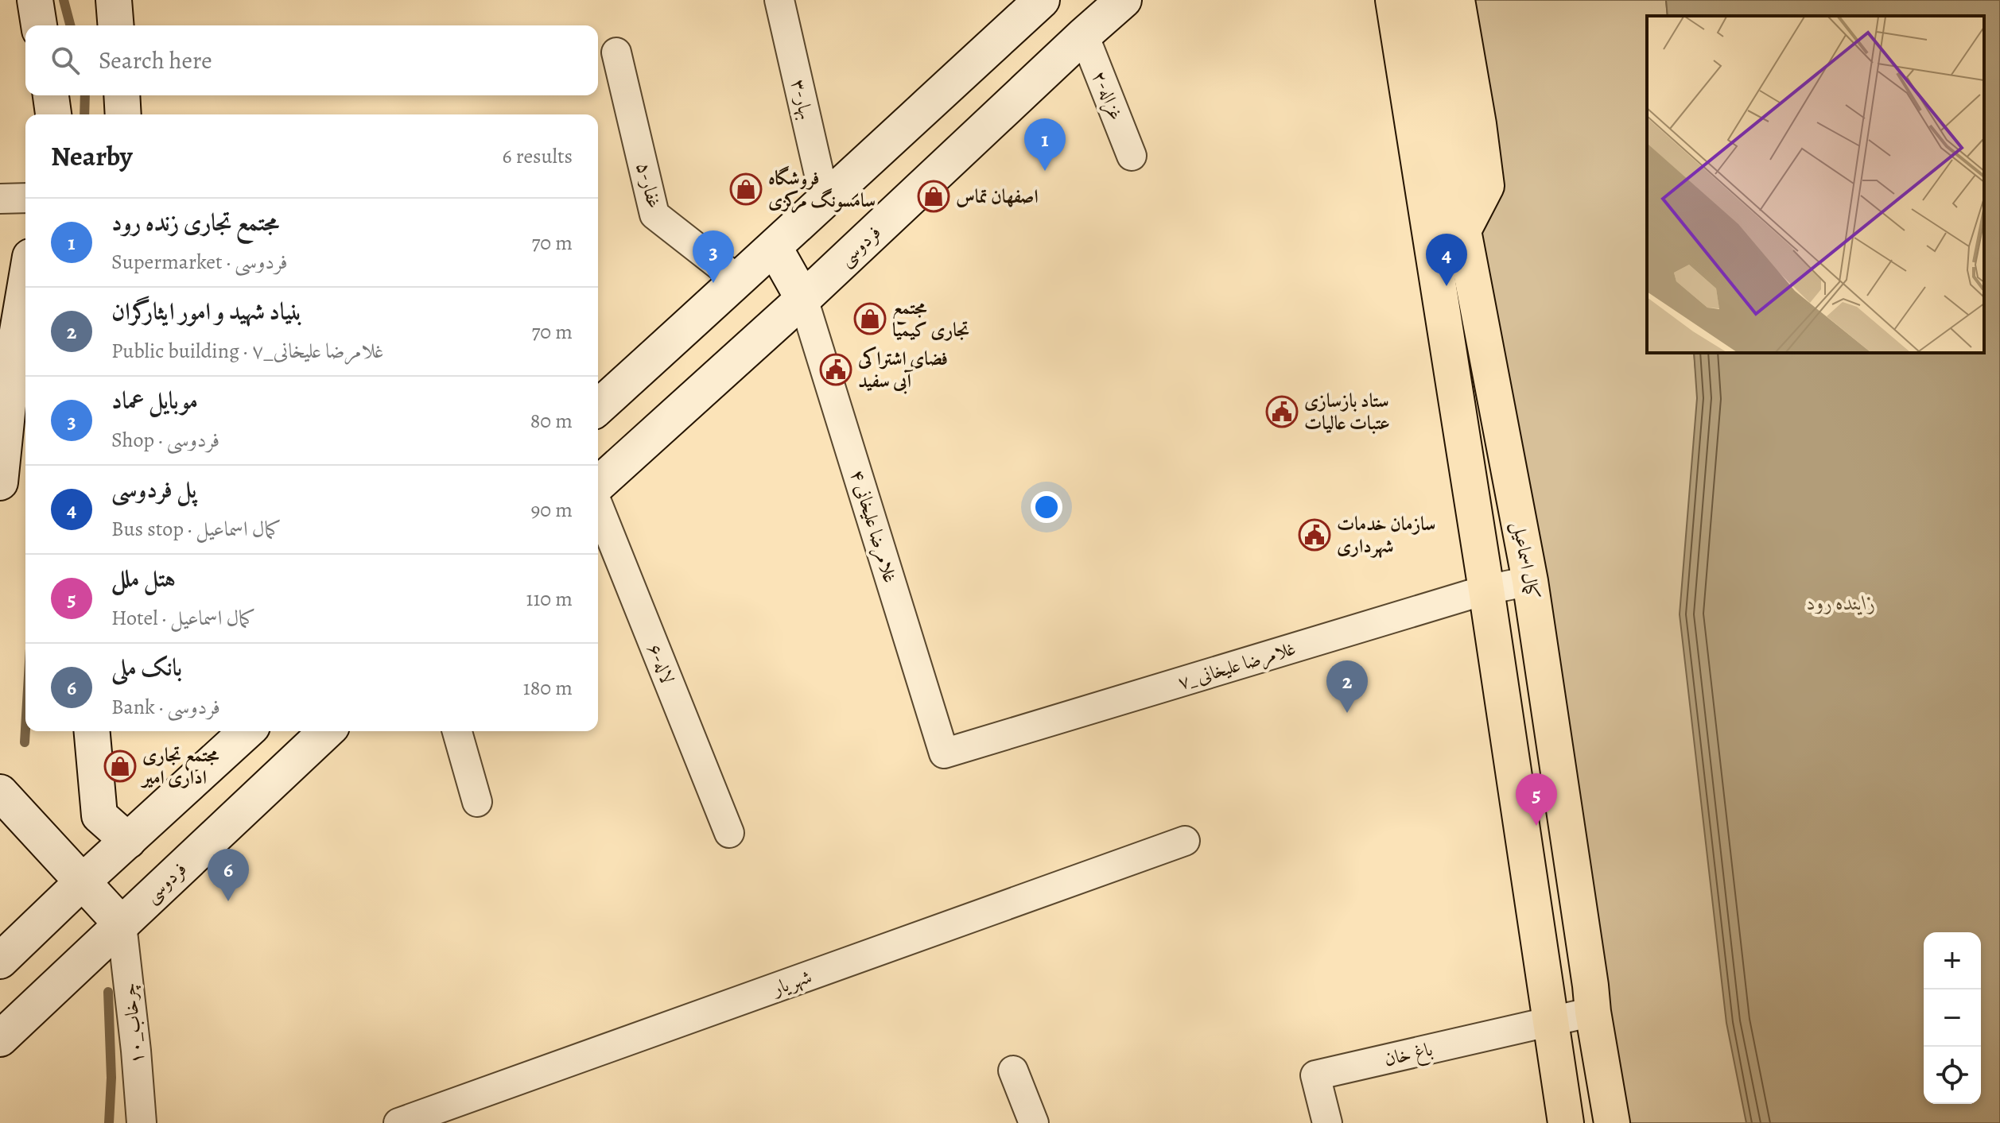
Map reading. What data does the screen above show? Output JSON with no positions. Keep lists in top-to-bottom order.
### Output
{
  "streets": {
    "main road": ["فردوسی", "کمال اسماعیل"],
    "street": [
      "۲-غزاله",
      "۳-بهار",
      "۵-غفار",
      "۴ غلامرضا علیخانی",
      "۶-لاله",
      "۷_غلامرضا علیخانی",
      "شهریار",
      "۱۰_چرخاب",
      "باغ خان"
    ]
  },
  "crossings": [
    ["۲-غزاله", "فردوسی"],
    ["فردوسی", "۴ غلامرضا علیخانی"],
    ["فردوسی", "۱۰_چرخاب"],
    ["۴ غلامرضا علیخانی", "۷_غلامرضا علیخانی"],
    ["کمال اسماعیل", "۷_غلامرضا علیخانی"]
  ],
  "water": ["زاینده رود"],
  "places": {
    "shop": [
      "فروشگاه سامسونگ مرکزی",
      "اصفهان تماس",
      "مجتمع تجاری کیمیا",
      "مجتمع تجاری اداری امیر"
    ],
    "public building": ["فضای اشتراکی آبی سفید", "ستاد بازسازی عتبات عالیات", "سازمان خدمات شهرداری"]
  },
  "page": {
    "search": "Search here",
    "heading": ["Nearby", "6 results"],
    "pins": [
      "1",
      "3",
      "4",
      "2",
      "5",
      "6"
    ],
    "list": [
      {
        "mark": "1",
        "name": "مجتمع تجاری زنده رود",
        "note": "Supermarket · فردوسی",
        "value": "70 m"
      },
      {
        "mark": "2",
        "name": "بنیاد شهید و امور ایثارگران",
        "note": "Public building · ۷_غلامرضا علیخانی",
        "value": "70 m"
      },
      {
        "mark": "3",
        "name": "موبایل عماد",
        "note": "Shop · فردوسی",
        "value": "80 m"
      },
      {
        "mark": "4",
        "name": "پل فردوسی",
        "note": "Bus stop · کمال اسماعیل",
        "value": "90 m"
      },
      {
        "mark": "5",
        "name": "هتل ملل",
        "note": "Hotel · کمال اسماعیل",
        "value": "110 m"
      },
      {
        "mark": "6",
        "name": "بانک ملی",
        "note": "Bank · فردوسی",
        "value": "180 m"
      }
    ],
    "map_buttons": ["+", "−"]
  }
}
